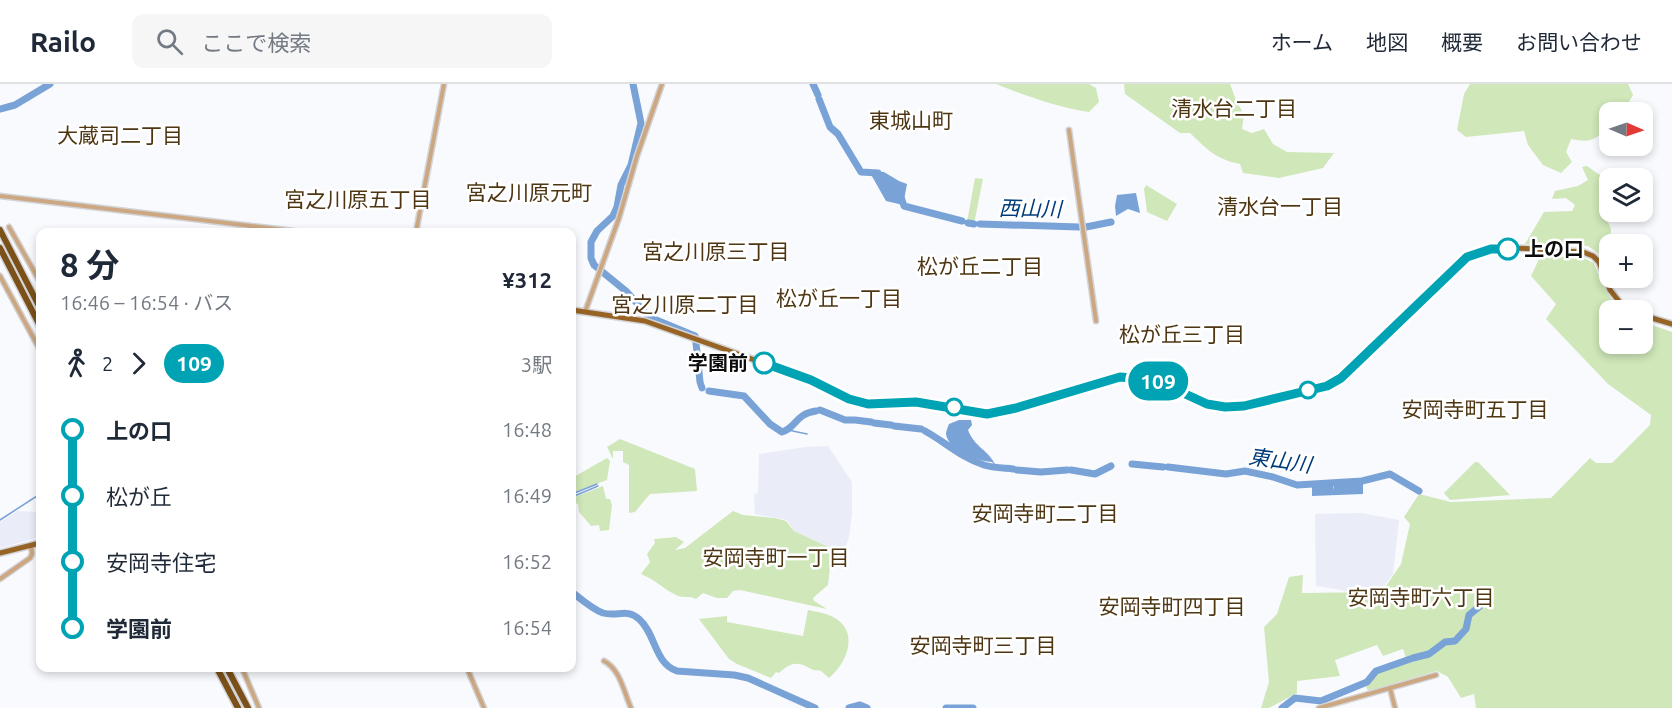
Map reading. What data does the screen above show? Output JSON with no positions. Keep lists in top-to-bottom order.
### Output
{
  "districts": [
    "清水台二丁目",
    "東城山町",
    "大蔵司二丁目",
    "宮之川原元町",
    "宮之川原五丁目",
    "清水台一丁目",
    "宮之川原三丁目",
    "松が丘二丁目",
    "松が丘一丁目",
    "宮之川原二丁目",
    "松が丘三丁目",
    "安岡寺町五丁目",
    "安岡寺町二丁目",
    "安岡寺町一丁目",
    "安岡寺町六丁目",
    "安岡寺町四丁目",
    "安岡寺町三丁目"
  ],
  "water": ["西山川", "東山川"],
  "places": ["上の口", "学園前"],
  "lines": ["bus line 109"],
  "north": "right",
  "page": {
    "header": "Railo",
    "search": "ここで検索",
    "nav": [
      "ホーム",
      "地図",
      "概要",
      "お問い合わせ"
    ],
    "on_map": "109",
    "map_buttons": ["+", "−"],
    "heading": ["8 分", "16:46 – 16:54 · バス", "¥312"],
    "legs": ["2", "109", "3駅"],
    "list": [
      {
        "name": "上の口",
        "value": "16:48"
      },
      {
        "name": "松が丘",
        "value": "16:49"
      },
      {
        "name": "安岡寺住宅",
        "value": "16:52"
      },
      {
        "name": "学園前",
        "value": "16:54"
      }
    ]
  }
}
